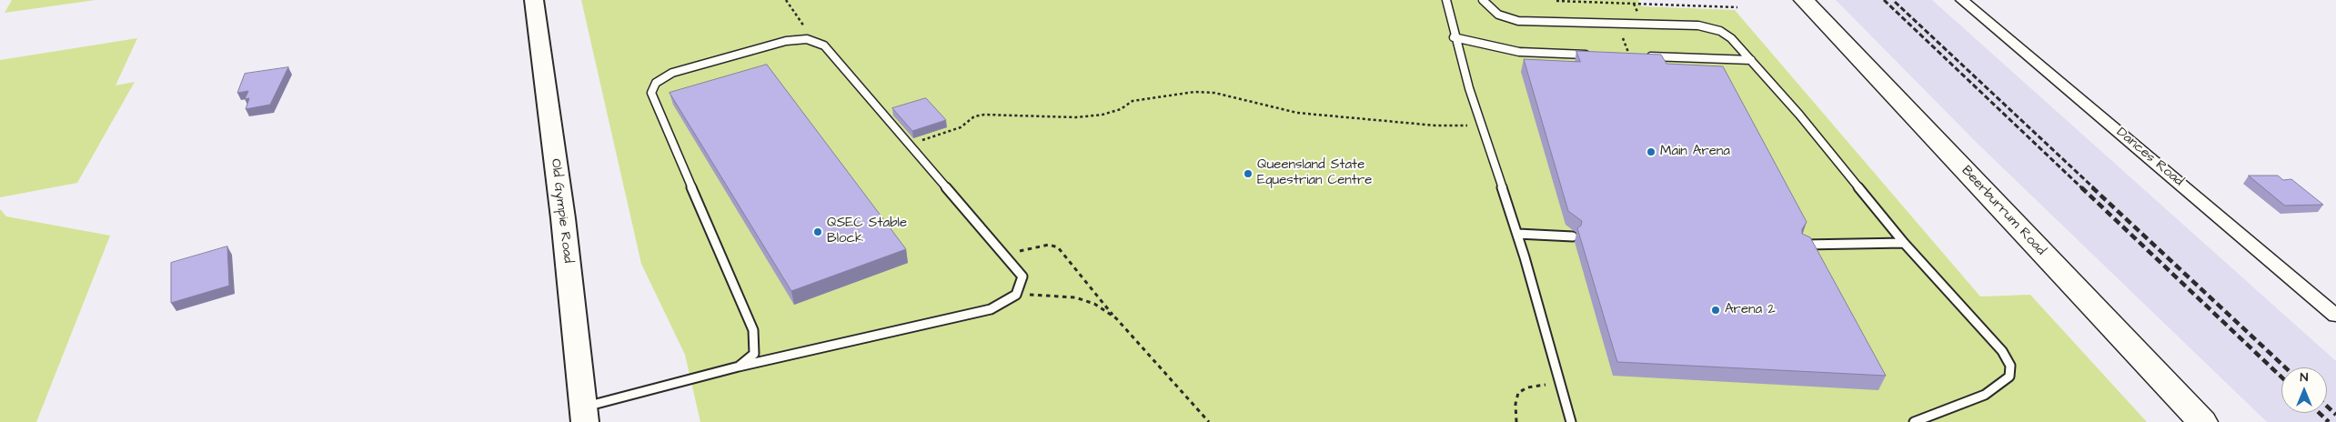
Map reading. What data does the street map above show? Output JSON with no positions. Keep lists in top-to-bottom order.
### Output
{
  "streets": {
    "main road": ["Old Gympie Road", "Beerburrum Road"],
    "street": ["Dances Road"]
  },
  "places": [
    "Main Arena",
    "Queensland State Equestrian Centre",
    "QSEC Stable Block",
    "Arena 2"
  ],
  "north": "top"
}
